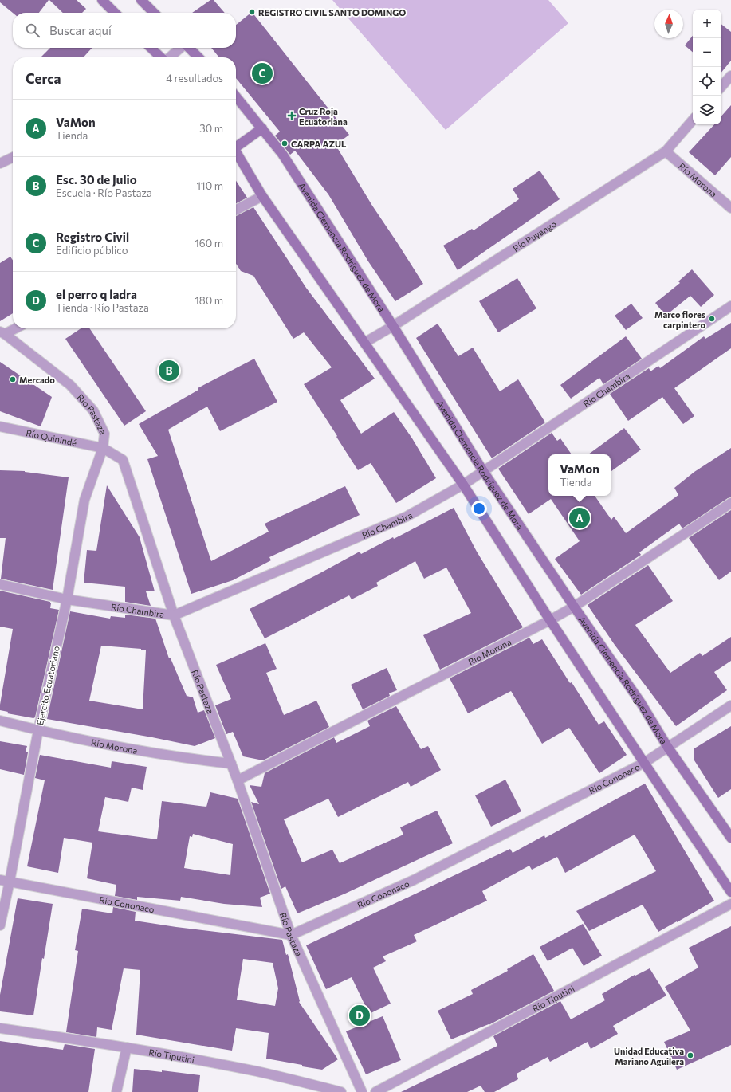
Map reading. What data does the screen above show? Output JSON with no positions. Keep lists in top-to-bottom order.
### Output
{
  "streets": {
    "street": [
      "Río Morona",
      "Río Puyango",
      "Avenida Clemencia Rodríguez de Mora",
      "Río Chambira",
      "Río Pastaza",
      "Río Quinindé",
      "Ejercito Ecuatoriano",
      "Río Cononaco",
      "Río Tiputini"
    ]
  },
  "crossings": [
    ["Río Morona", "Río Puyango"],
    ["Río Morona", "Avenida Clemencia Rodríguez de Mora"],
    ["Río Morona", "Río Pastaza"],
    ["Río Morona", "Ejercito Ecuatoriano"],
    ["Río Puyango", "Avenida Clemencia Rodríguez de Mora"],
    ["Avenida Clemencia Rodríguez de Mora", "Río Chambira"],
    ["Avenida Clemencia Rodríguez de Mora", "Río Cononaco"],
    ["Río Chambira", "Río Pastaza"],
    ["Río Chambira", "Ejercito Ecuatoriano"],
    ["Río Pastaza", "Río Quinindé"],
    ["Río Pastaza", "Ejercito Ecuatoriano"],
    ["Río Pastaza", "Río Cononaco"],
    ["Río Quinindé", "Ejercito Ecuatoriano"],
    ["Ejercito Ecuatoriano", "Río Cononaco"]
  ],
  "places": {
    "other": [
      "REGISTRO CIVIL SANTO DOMINGO",
      "CARPA AZUL",
      "Marco flores carpintero",
      "Mercado",
      "Unidad Educativa Mariano Aguilera"
    ],
    "health": ["Cruz Roja Ecuatoriana"]
  },
  "north": "top",
  "page": {
    "map_buttons": ["+", "−"],
    "search": "Buscar aquí",
    "heading": ["Cerca", "4 resultados"],
    "pins": [
      "C",
      "B",
      "A",
      "D"
    ],
    "list": [
      {
        "mark": "A",
        "name": "VaMon",
        "note": "Tienda",
        "value": "30 m"
      },
      {
        "mark": "B",
        "name": "Esc. 30 de Julio",
        "note": "Escuela · Río Pastaza",
        "value": "110 m"
      },
      {
        "mark": "C",
        "name": "Registro Civil",
        "note": "Edificio público",
        "value": "160 m"
      },
      {
        "mark": "D",
        "name": "el perro q ladra",
        "note": "Tienda · Río Pastaza",
        "value": "180 m"
      }
    ],
    "popup": ["VaMon", "Tienda"]
  }
}
